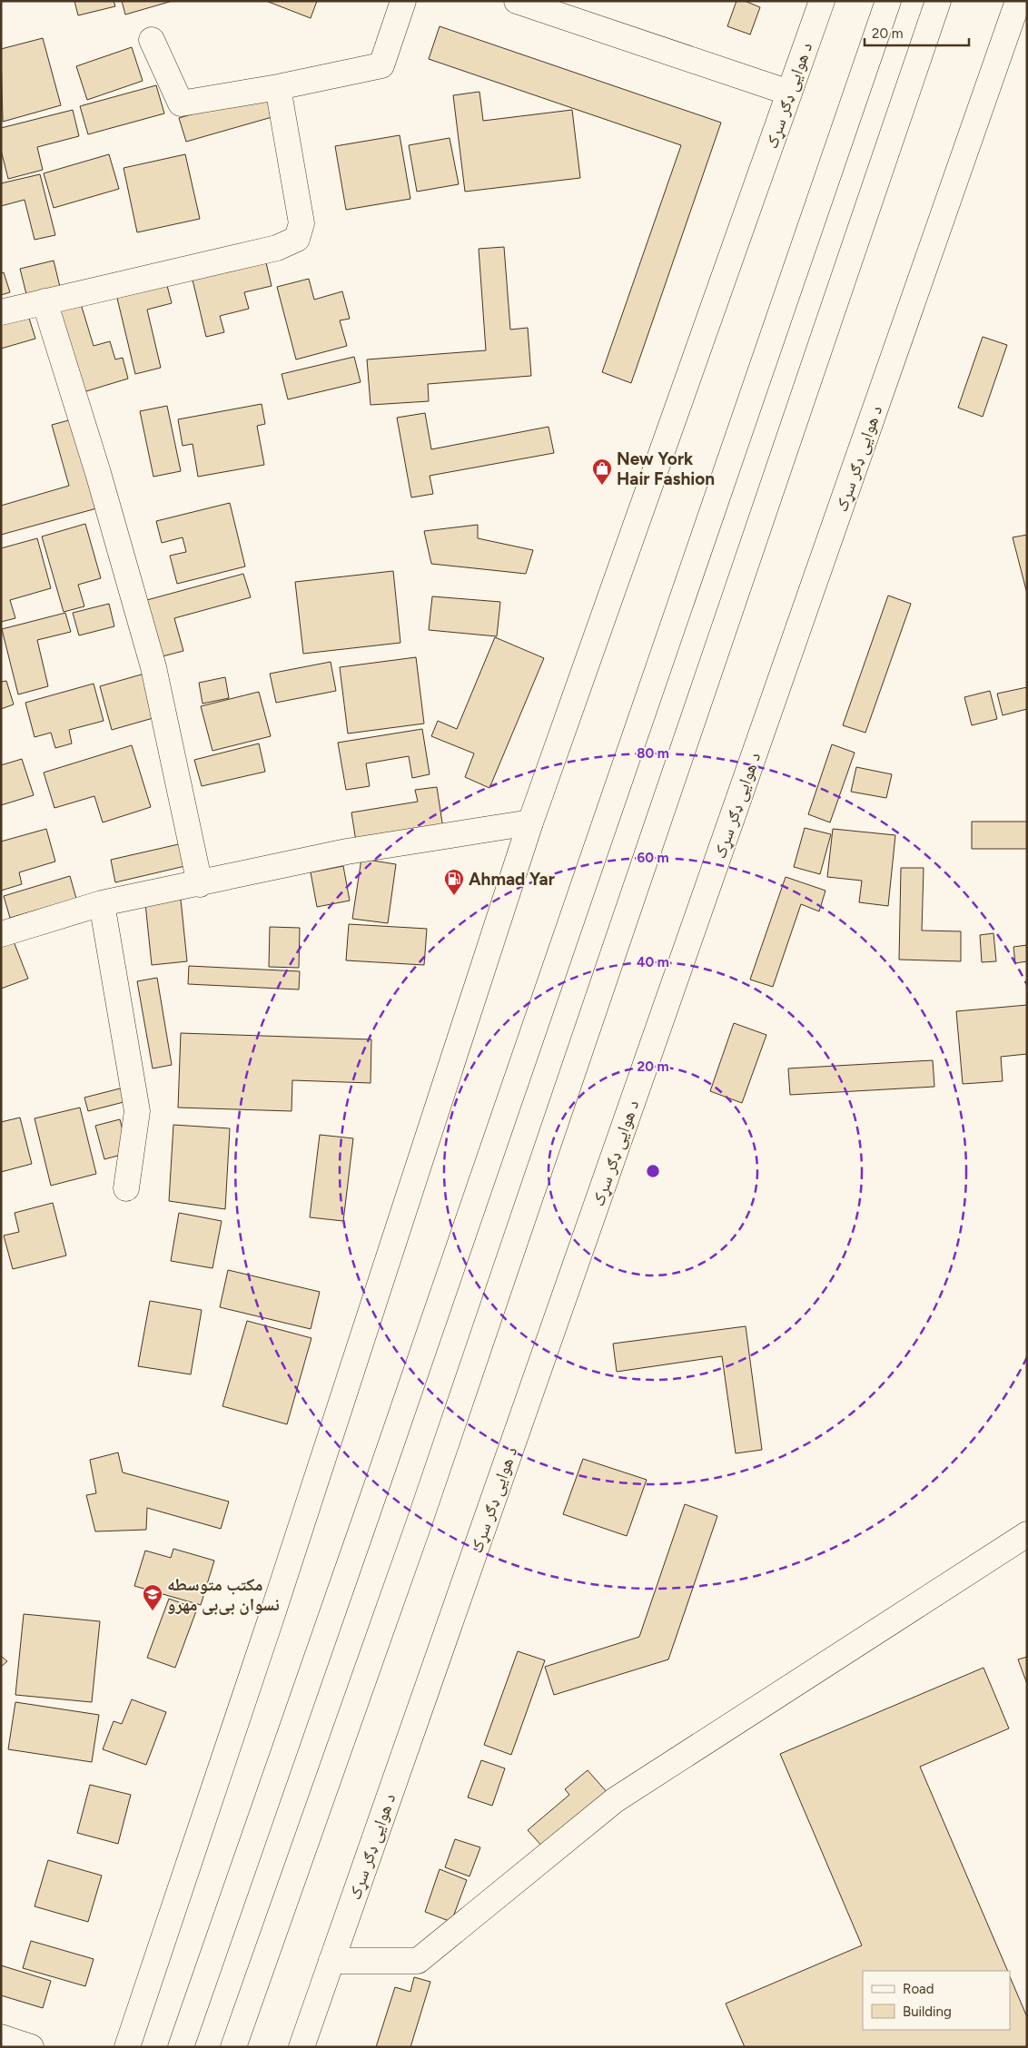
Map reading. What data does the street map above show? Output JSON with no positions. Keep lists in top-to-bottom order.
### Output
{
  "streets": {
    "main road": ["د هوایی ډګر سړک"]
  },
  "places": {
    "shop": ["New York Hair Fashion"],
    "fuel station": ["Ahmad Yar"],
    "school or university": ["مکتب متوسطه نسوان بی‌بی مهرو"]
  },
  "legend": ["Road", "Building"],
  "scale_bar": "20 m",
  "rings": [
    "80 m",
    "60 m",
    "40 m",
    "20 m"
  ]
}
